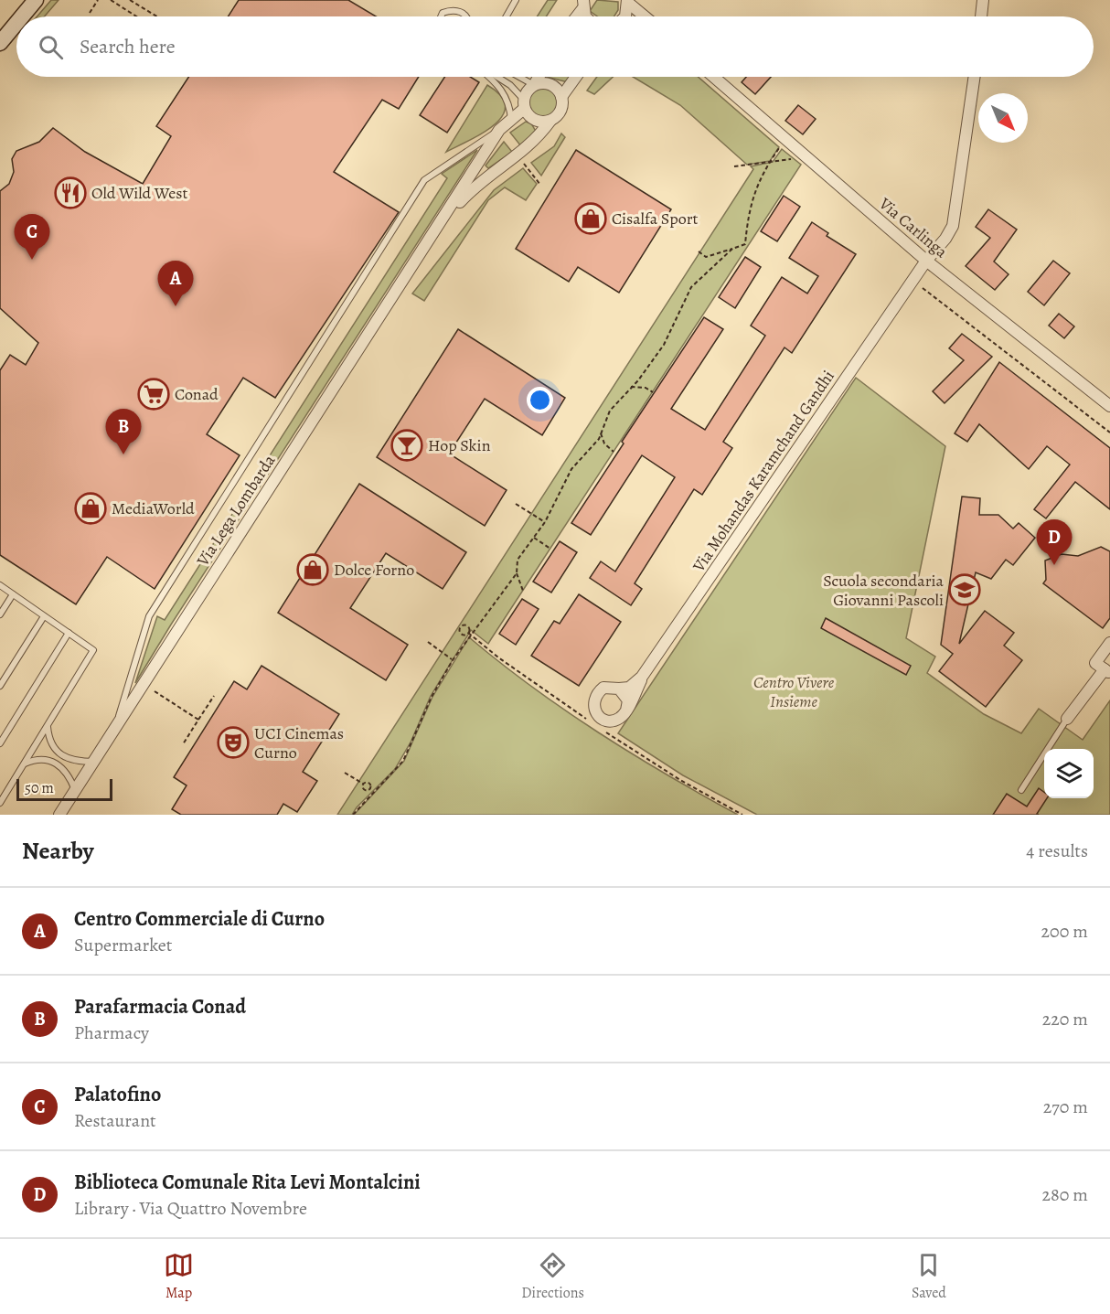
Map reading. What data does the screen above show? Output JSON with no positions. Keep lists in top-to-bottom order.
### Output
{
  "streets": {
    "street": ["Via Carlinga", "Via Mohandas Karamchand Gandhi", "Via Lega Lombarda"]
  },
  "crossings": [
    ["Via Carlinga", "Via Mohandas Karamchand Gandhi"]
  ],
  "parks": ["Centro Vivere Insieme"],
  "places": {
    "restaurant": ["Old Wild West"],
    "shop": ["Cisalfa Sport", "MediaWorld", "Dolce Forno"],
    "supermarket": ["Conad"],
    "bar": ["Hop Skin"],
    "school or university": ["Scuola secondaria Giovanni Pascoli"],
    "theatre": ["UCI Cinemas Curno"]
  },
  "scale_bar": "50 m",
  "north": "bottom right",
  "page": {
    "search": "Search here",
    "pins": [
      "C",
      "A",
      "B",
      "D"
    ],
    "scale": "50 m",
    "heading": ["Nearby", "4 results"],
    "list": [
      {
        "mark": "A",
        "name": "Centro Commerciale di Curno",
        "note": "Supermarket",
        "value": "200 m"
      },
      {
        "mark": "B",
        "name": "Parafarmacia Conad",
        "note": "Pharmacy",
        "value": "220 m"
      },
      {
        "mark": "C",
        "name": "Palatofino",
        "note": "Restaurant",
        "value": "270 m"
      },
      {
        "mark": "D",
        "name": "Biblioteca Comunale Rita Levi Montalcini",
        "note": "Library · Via Quattro Novembre",
        "value": "280 m"
      }
    ],
    "nav": ["Map", "Directions", "Saved"]
  }
}
